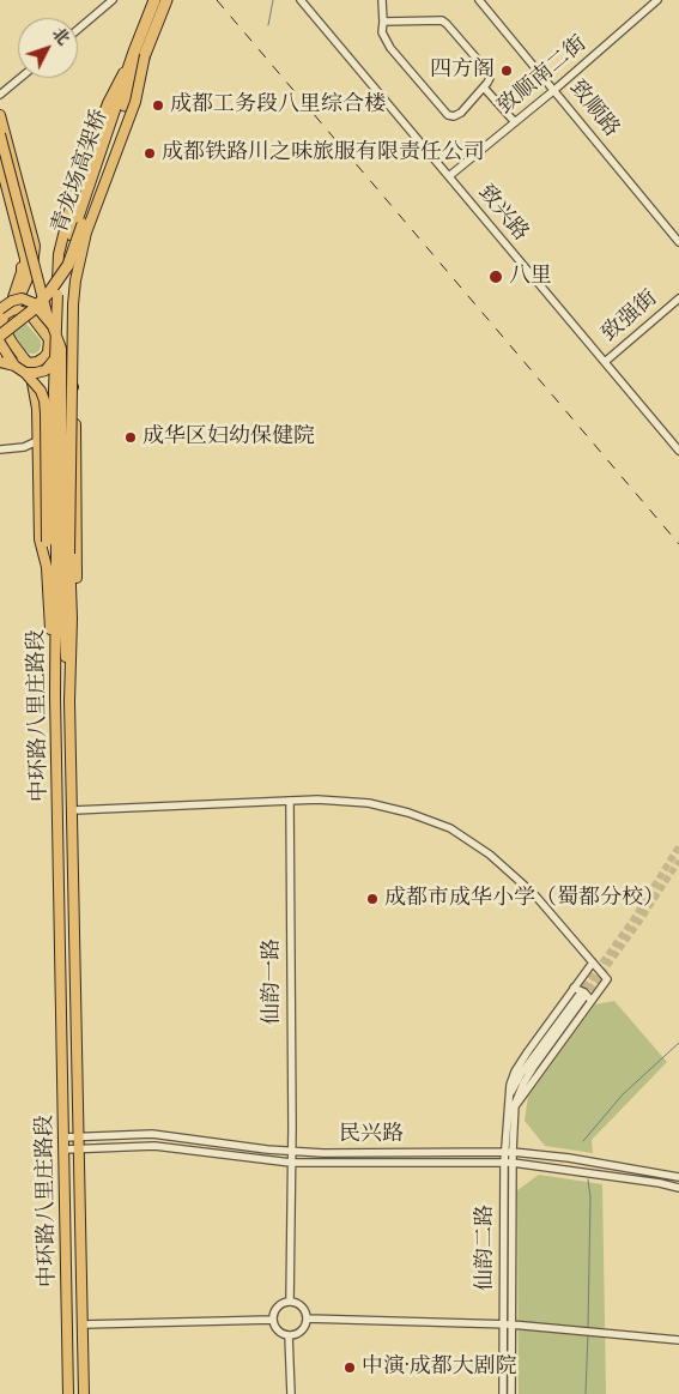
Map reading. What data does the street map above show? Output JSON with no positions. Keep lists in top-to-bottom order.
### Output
{
  "streets": {
    "highway": ["青龙场高架桥"],
    "main road": ["中环路八里庄路段"],
    "street": [
      "致顺南二街",
      "致顺路",
      "致兴路",
      "致强街",
      "仙韵一路",
      "民兴路",
      "仙韵二路"
    ]
  },
  "crossings": [
    ["致顺南二街", "致顺路"],
    ["致顺南二街", "致兴路"],
    ["青龙场高架桥", "中环路八里庄路段"],
    ["致兴路", "致强街"],
    ["中环路八里庄路段", "民兴路"],
    ["仙韵一路", "民兴路"],
    ["民兴路", "仙韵二路"]
  ],
  "places": [
    "四方阁",
    "成都工务段八里综合楼",
    "成都铁路川之味旅服有限责任公司",
    "八里",
    "成华区妇幼保健院",
    "成都市成华小学（蜀都分校）",
    "中演·成都大剧院"
  ],
  "north": "top right"
}
